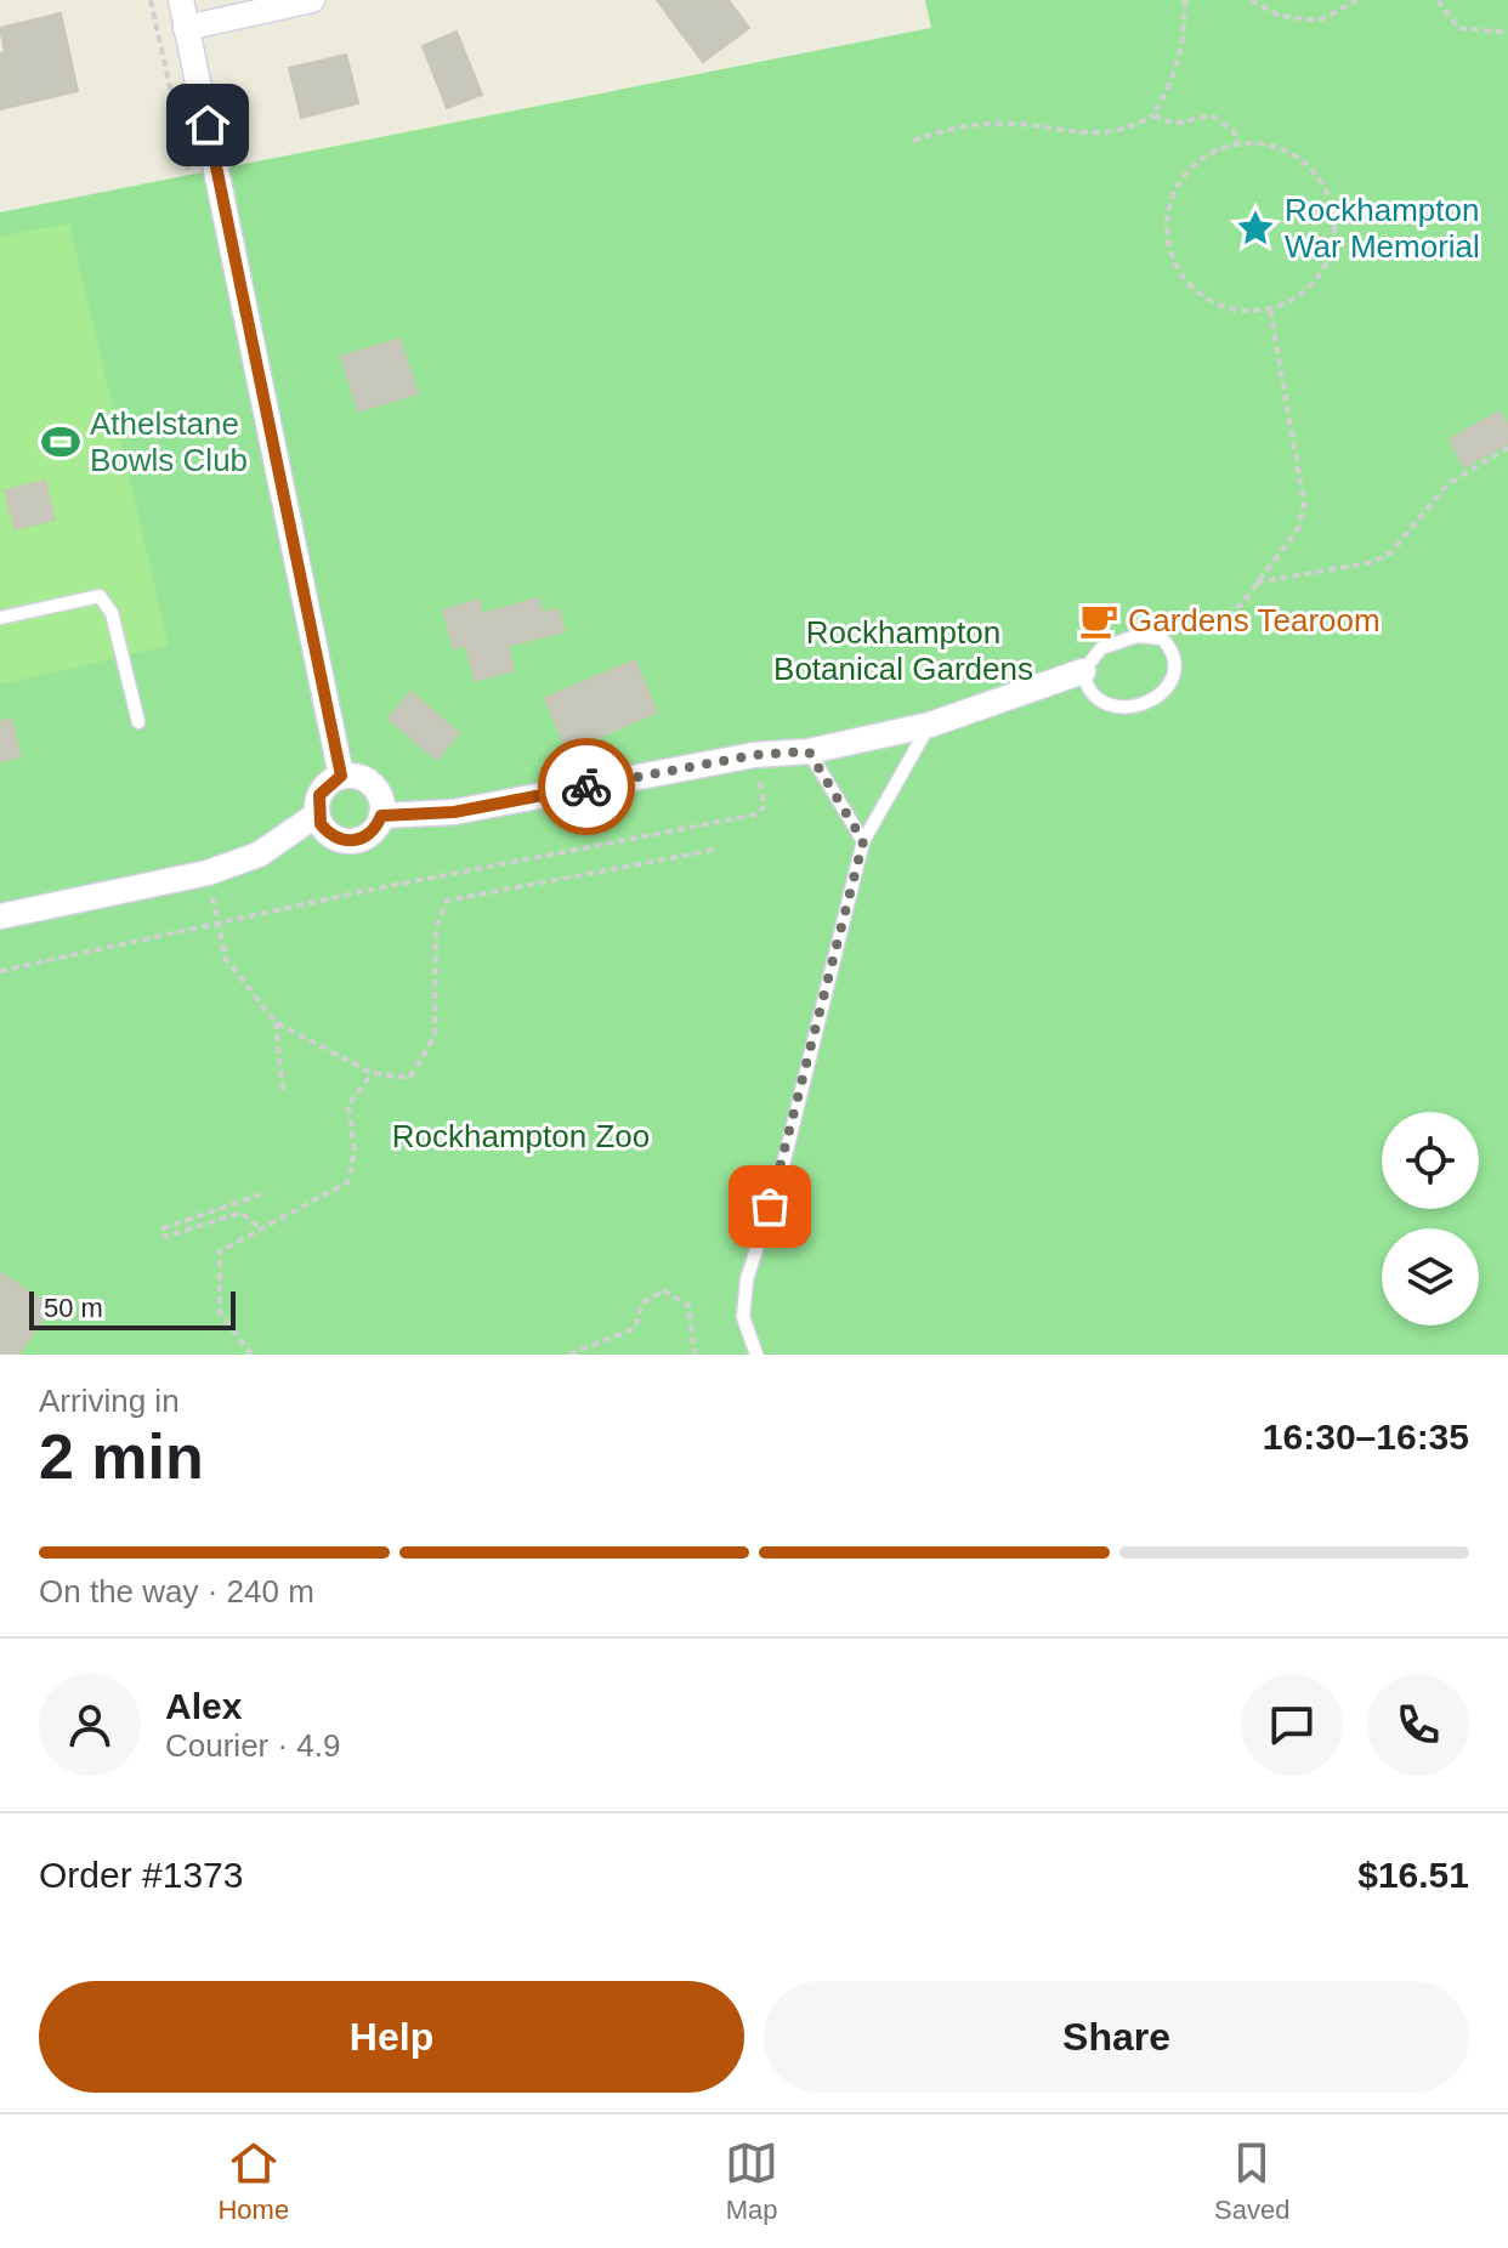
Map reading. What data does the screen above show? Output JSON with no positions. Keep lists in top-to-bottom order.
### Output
{
  "parks": ["Rockhampton Botanical Gardens", "Rockhampton Zoo"],
  "places": {
    "place": ["Rockhampton War Memorial"],
    "sports": ["Athelstane Bowls Club"],
    "cafe": ["Gardens Tearoom"]
  },
  "scale_bar": "50 m",
  "page": {
    "scale": "50 m",
    "heading": ["2 min", "Arriving in", "16:30–16:35"],
    "panel": [
      "Alex",
      "Courier · 4.9",
      "Order #1373",
      "$16.51"
    ],
    "bar": "On the way · 240 m",
    "buttons": ["Help", "Share"],
    "tabs": ["Home", "Map", "Saved"]
  }
}
